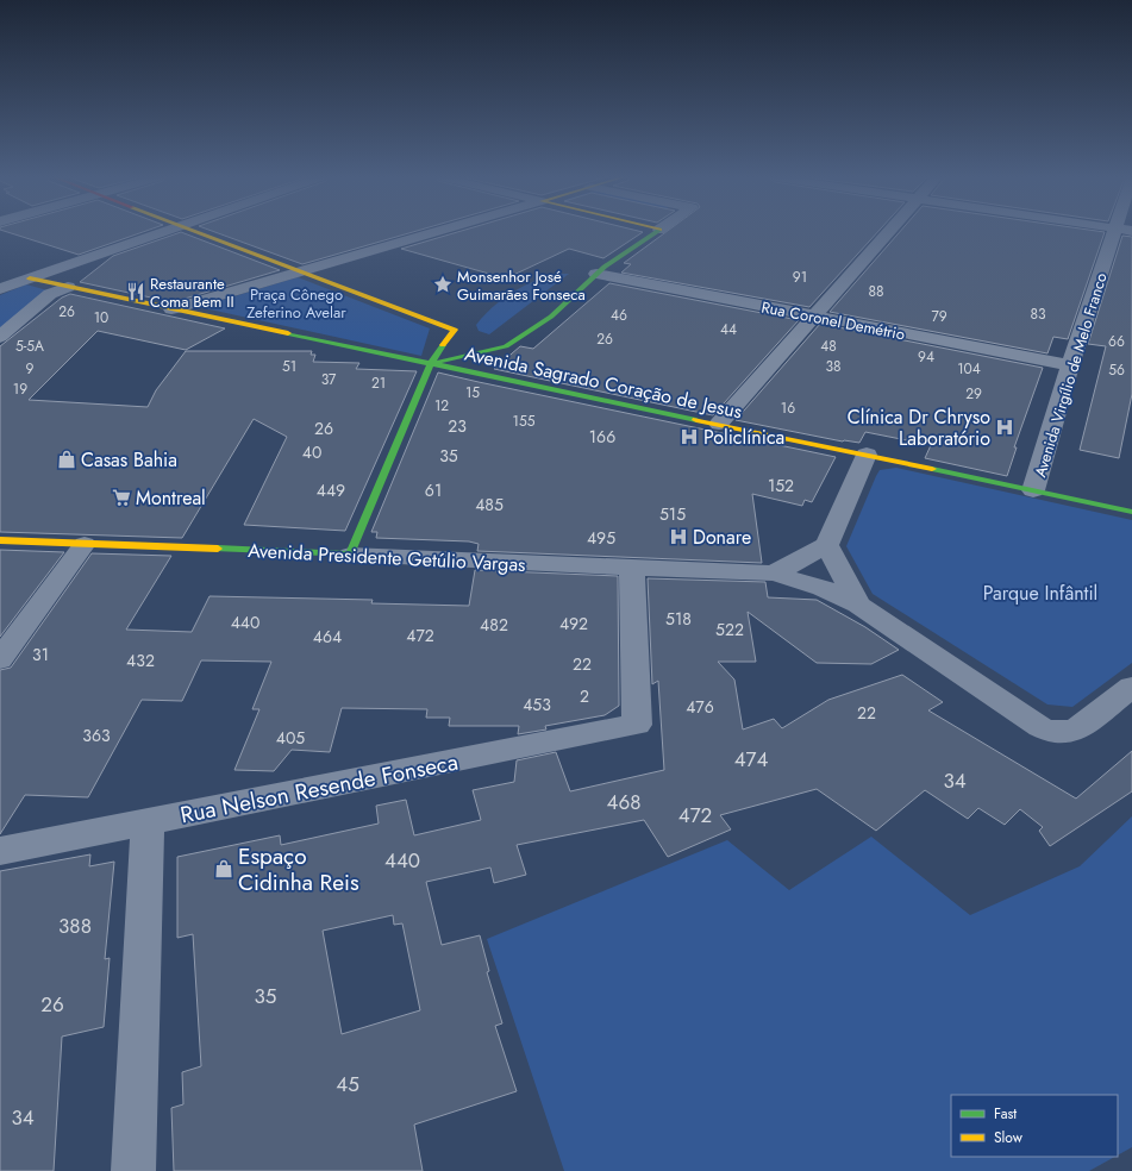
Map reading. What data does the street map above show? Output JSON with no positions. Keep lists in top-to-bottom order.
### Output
{
  "streets": {
    "street": [
      "Rua Coronel Demétrio",
      "Avenida Virgílio de Melo Franco",
      "Avenida Sagrado Coração de Jesus",
      "Avenida Presidente Getúlio Vargas",
      "Rua Nelson Resende Fonseca"
    ]
  },
  "crossings": [
    ["Rua Coronel Demétrio", "Avenida Virgílio de Melo Franco"],
    ["Avenida Virgílio de Melo Franco", "Avenida Sagrado Coração de Jesus"],
    ["Avenida Presidente Getúlio Vargas", "Rua Nelson Resende Fonseca"]
  ],
  "parks": ["Praça Cônego Zeferino Avelar", "Parque Infântil"],
  "places": {
    "place": ["Monsenhor José Guimarães Fonseca"],
    "restaurant": ["Restaurante Coma Bem II"],
    "hospital": ["Clínica Dr Chryso Laboratório", "Policlínica", "Donare"],
    "shop": ["Casas Bahia", "Espaço Cidinha Reis"],
    "supermarket": ["Montreal"]
  },
  "house_numbers": [
    "91",
    "88",
    "26",
    "83",
    "46",
    "79",
    "10",
    "44",
    "26",
    "66",
    "5-5A",
    "48",
    "94",
    "51",
    "38",
    "9",
    "104",
    "56",
    "37",
    "21",
    "19",
    "15",
    "29",
    "12",
    "16",
    "155",
    "23",
    "26",
    "166",
    "40",
    "35",
    "152",
    "449",
    "61",
    "485",
    "515",
    "495",
    "518",
    "440",
    "492",
    "482",
    "522",
    "472",
    "464",
    "31",
    "432",
    "22",
    "2",
    "453",
    "476",
    "22",
    "363",
    "405",
    "474",
    "34",
    "468",
    "472",
    "440",
    "388",
    "35",
    "26",
    "45",
    "34"
  ],
  "legend": ["Fast", "Slow"]
}
